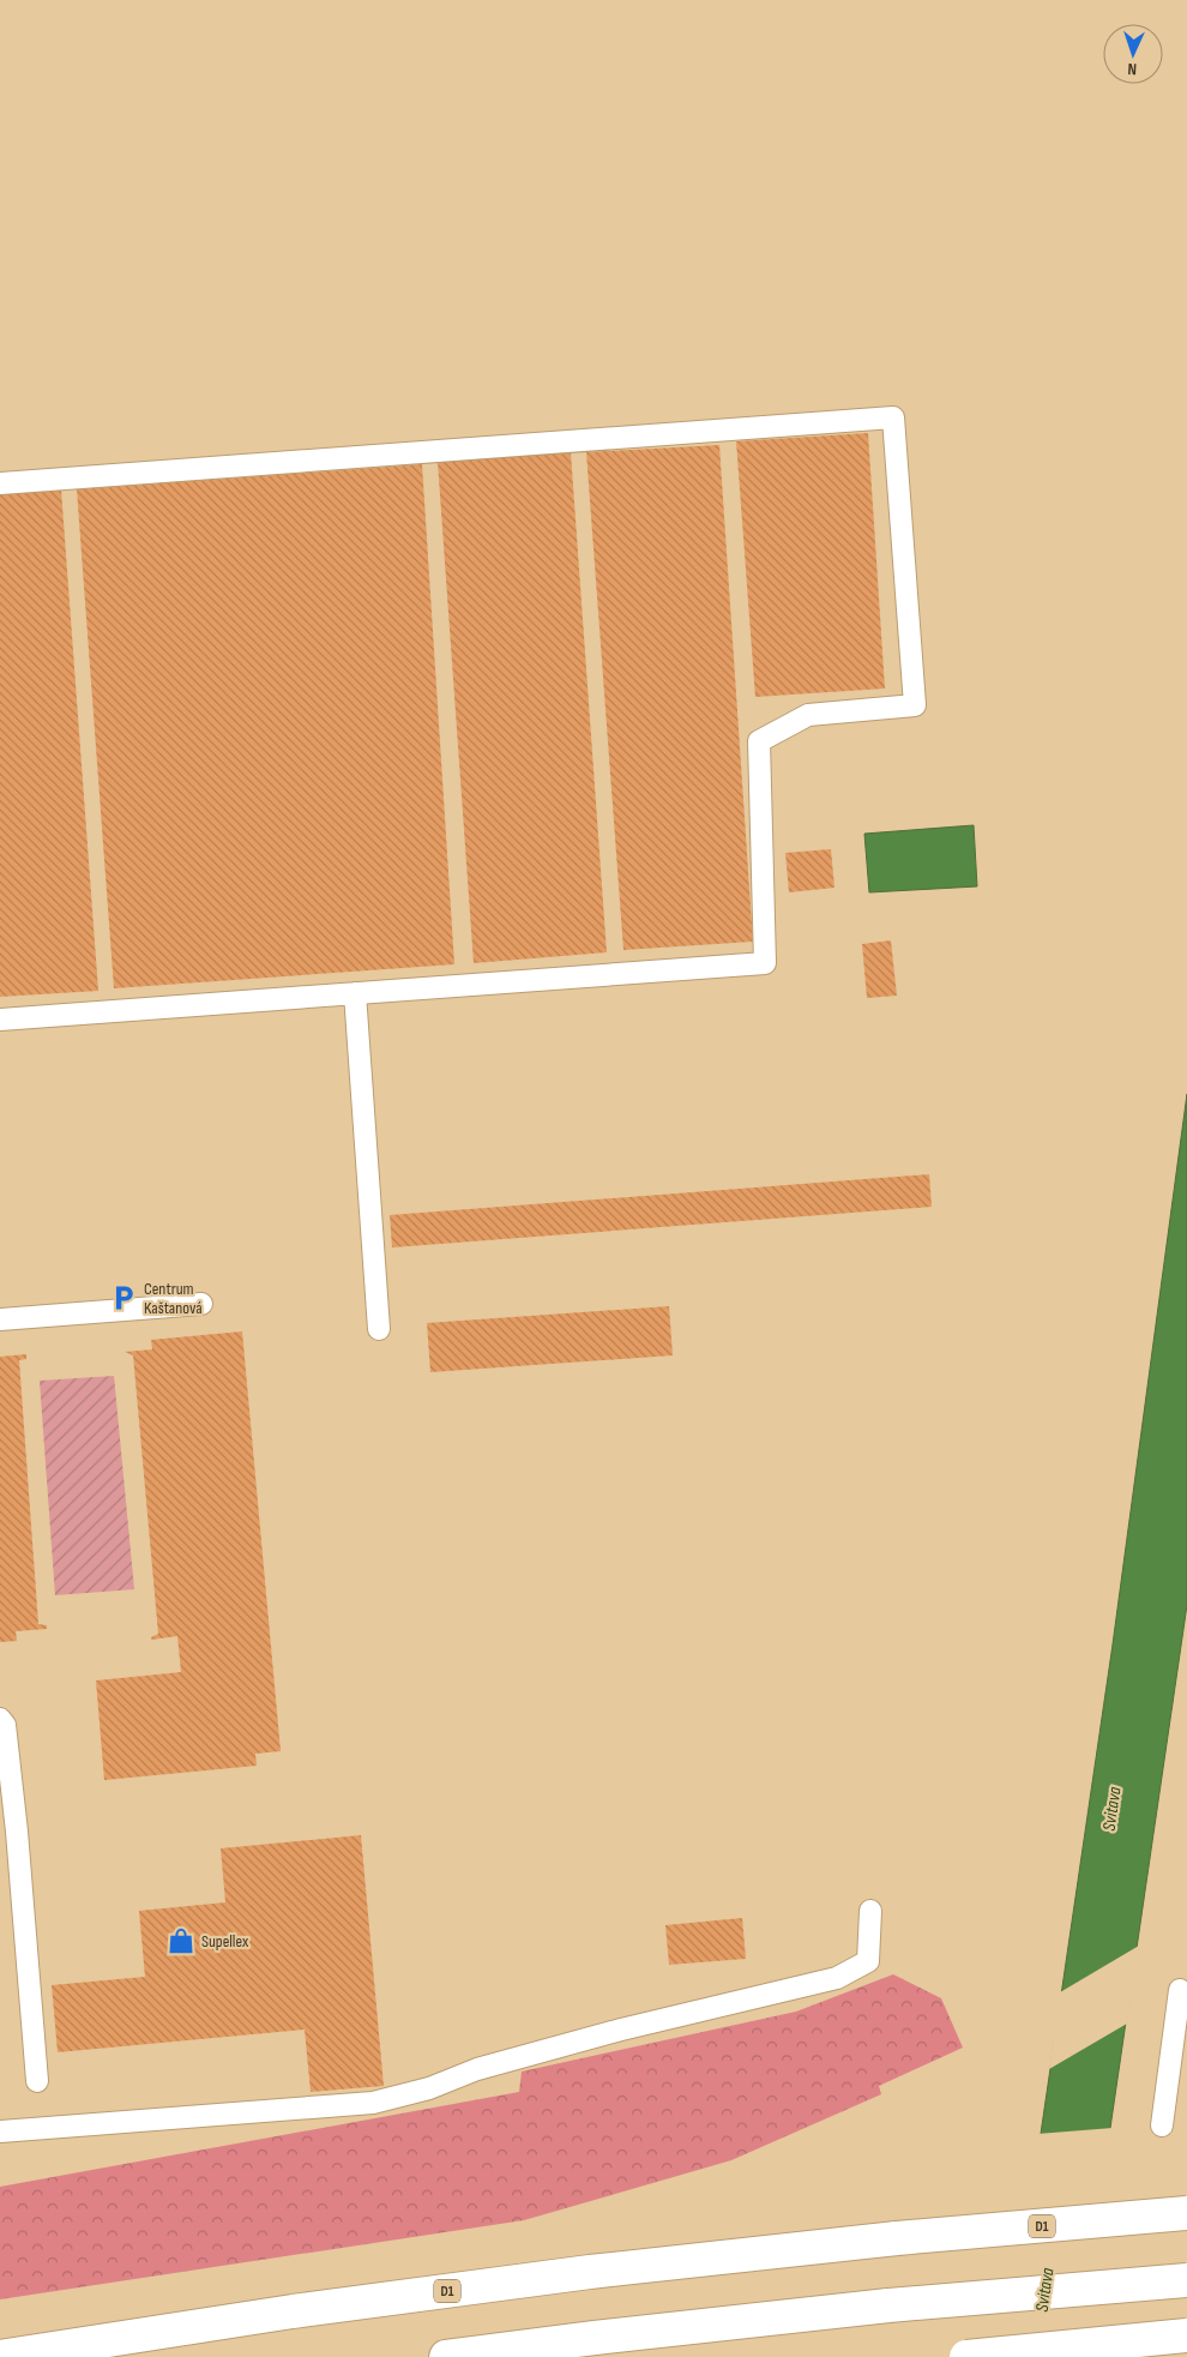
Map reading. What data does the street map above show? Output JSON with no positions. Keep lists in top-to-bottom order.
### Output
{
  "streets": {
    "highway": ["D1"]
  },
  "water": ["Svitava"],
  "places": {
    "parking": ["Centrum Kaštanová"],
    "shop": ["Supellex"]
  },
  "north": "bottom"
}
